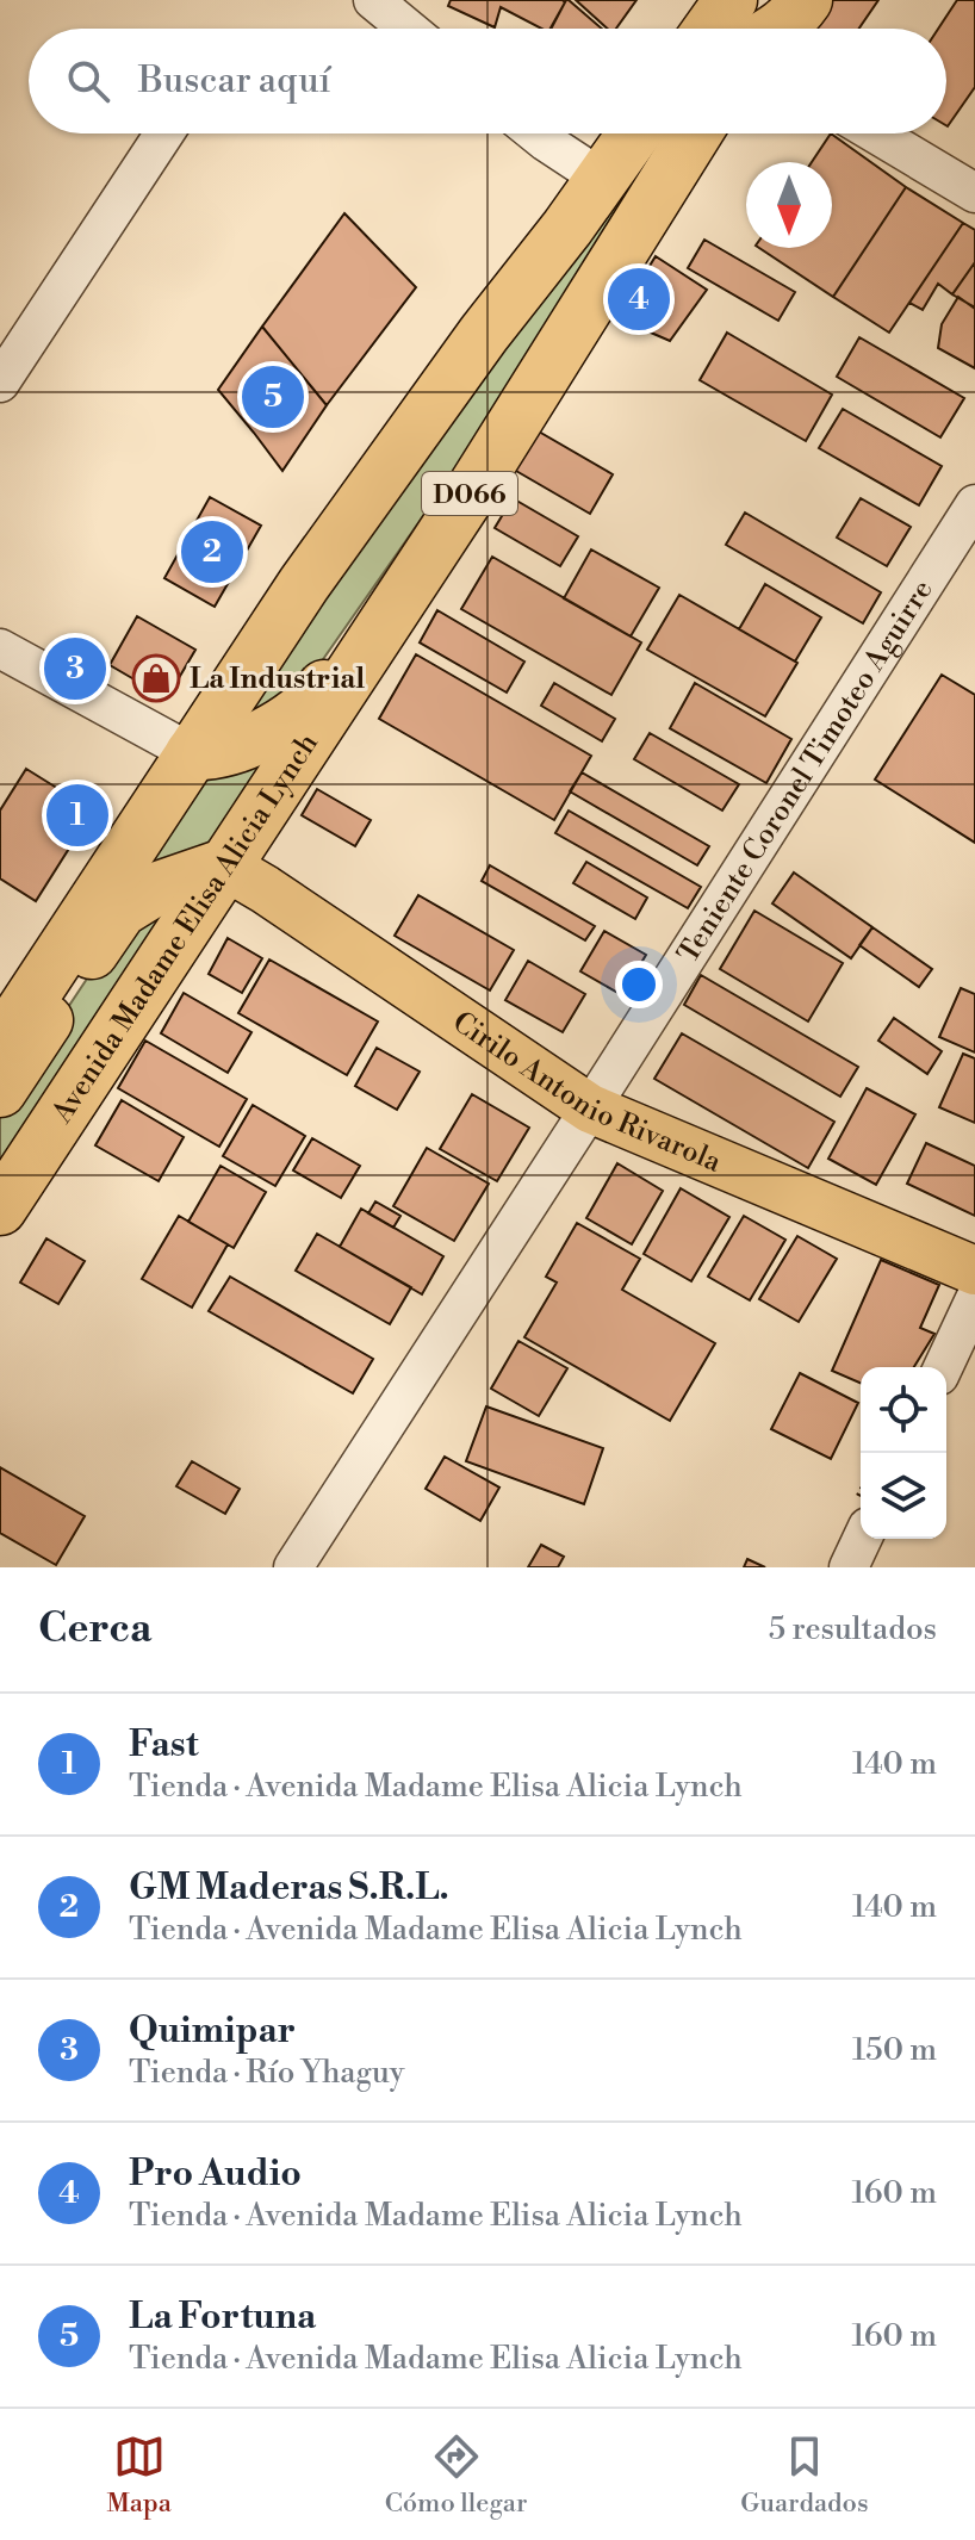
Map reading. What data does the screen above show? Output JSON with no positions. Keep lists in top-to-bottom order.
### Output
{
  "streets": {
    "highway": ["D066", "Avenida Madame Elisa Alicia Lynch"],
    "main road": ["Cirilo Antonio Rivarola"],
    "street": ["Teniente Coronel Timoteo Aguirre"]
  },
  "crossings": [
    ["Teniente Coronel Timoteo Aguirre", "Cirilo Antonio Rivarola"],
    ["Avenida Madame Elisa Alicia Lynch", "Cirilo Antonio Rivarola"]
  ],
  "places": {
    "shop": ["La Industrial"]
  },
  "north": "bottom",
  "page": {
    "search": "Buscar aquí",
    "pins": [
      "4",
      "5",
      "2",
      "3",
      "1"
    ],
    "heading": ["Cerca", "5 resultados"],
    "list": [
      {
        "mark": "1",
        "name": "Fast",
        "note": "Tienda · Avenida Madame Elisa Alicia Lynch",
        "value": "140 m"
      },
      {
        "mark": "2",
        "name": "GM Maderas S.R.L.",
        "note": "Tienda · Avenida Madame Elisa Alicia Lynch",
        "value": "140 m"
      },
      {
        "mark": "3",
        "name": "Quimipar",
        "note": "Tienda · Río Yhaguy",
        "value": "150 m"
      },
      {
        "mark": "4",
        "name": "Pro Audio",
        "note": "Tienda · Avenida Madame Elisa Alicia Lynch",
        "value": "160 m"
      },
      {
        "mark": "5",
        "name": "La Fortuna",
        "note": "Tienda · Avenida Madame Elisa Alicia Lynch",
        "value": "160 m"
      }
    ],
    "nav": ["Mapa", "Cómo llegar", "Guardados"]
  }
}
